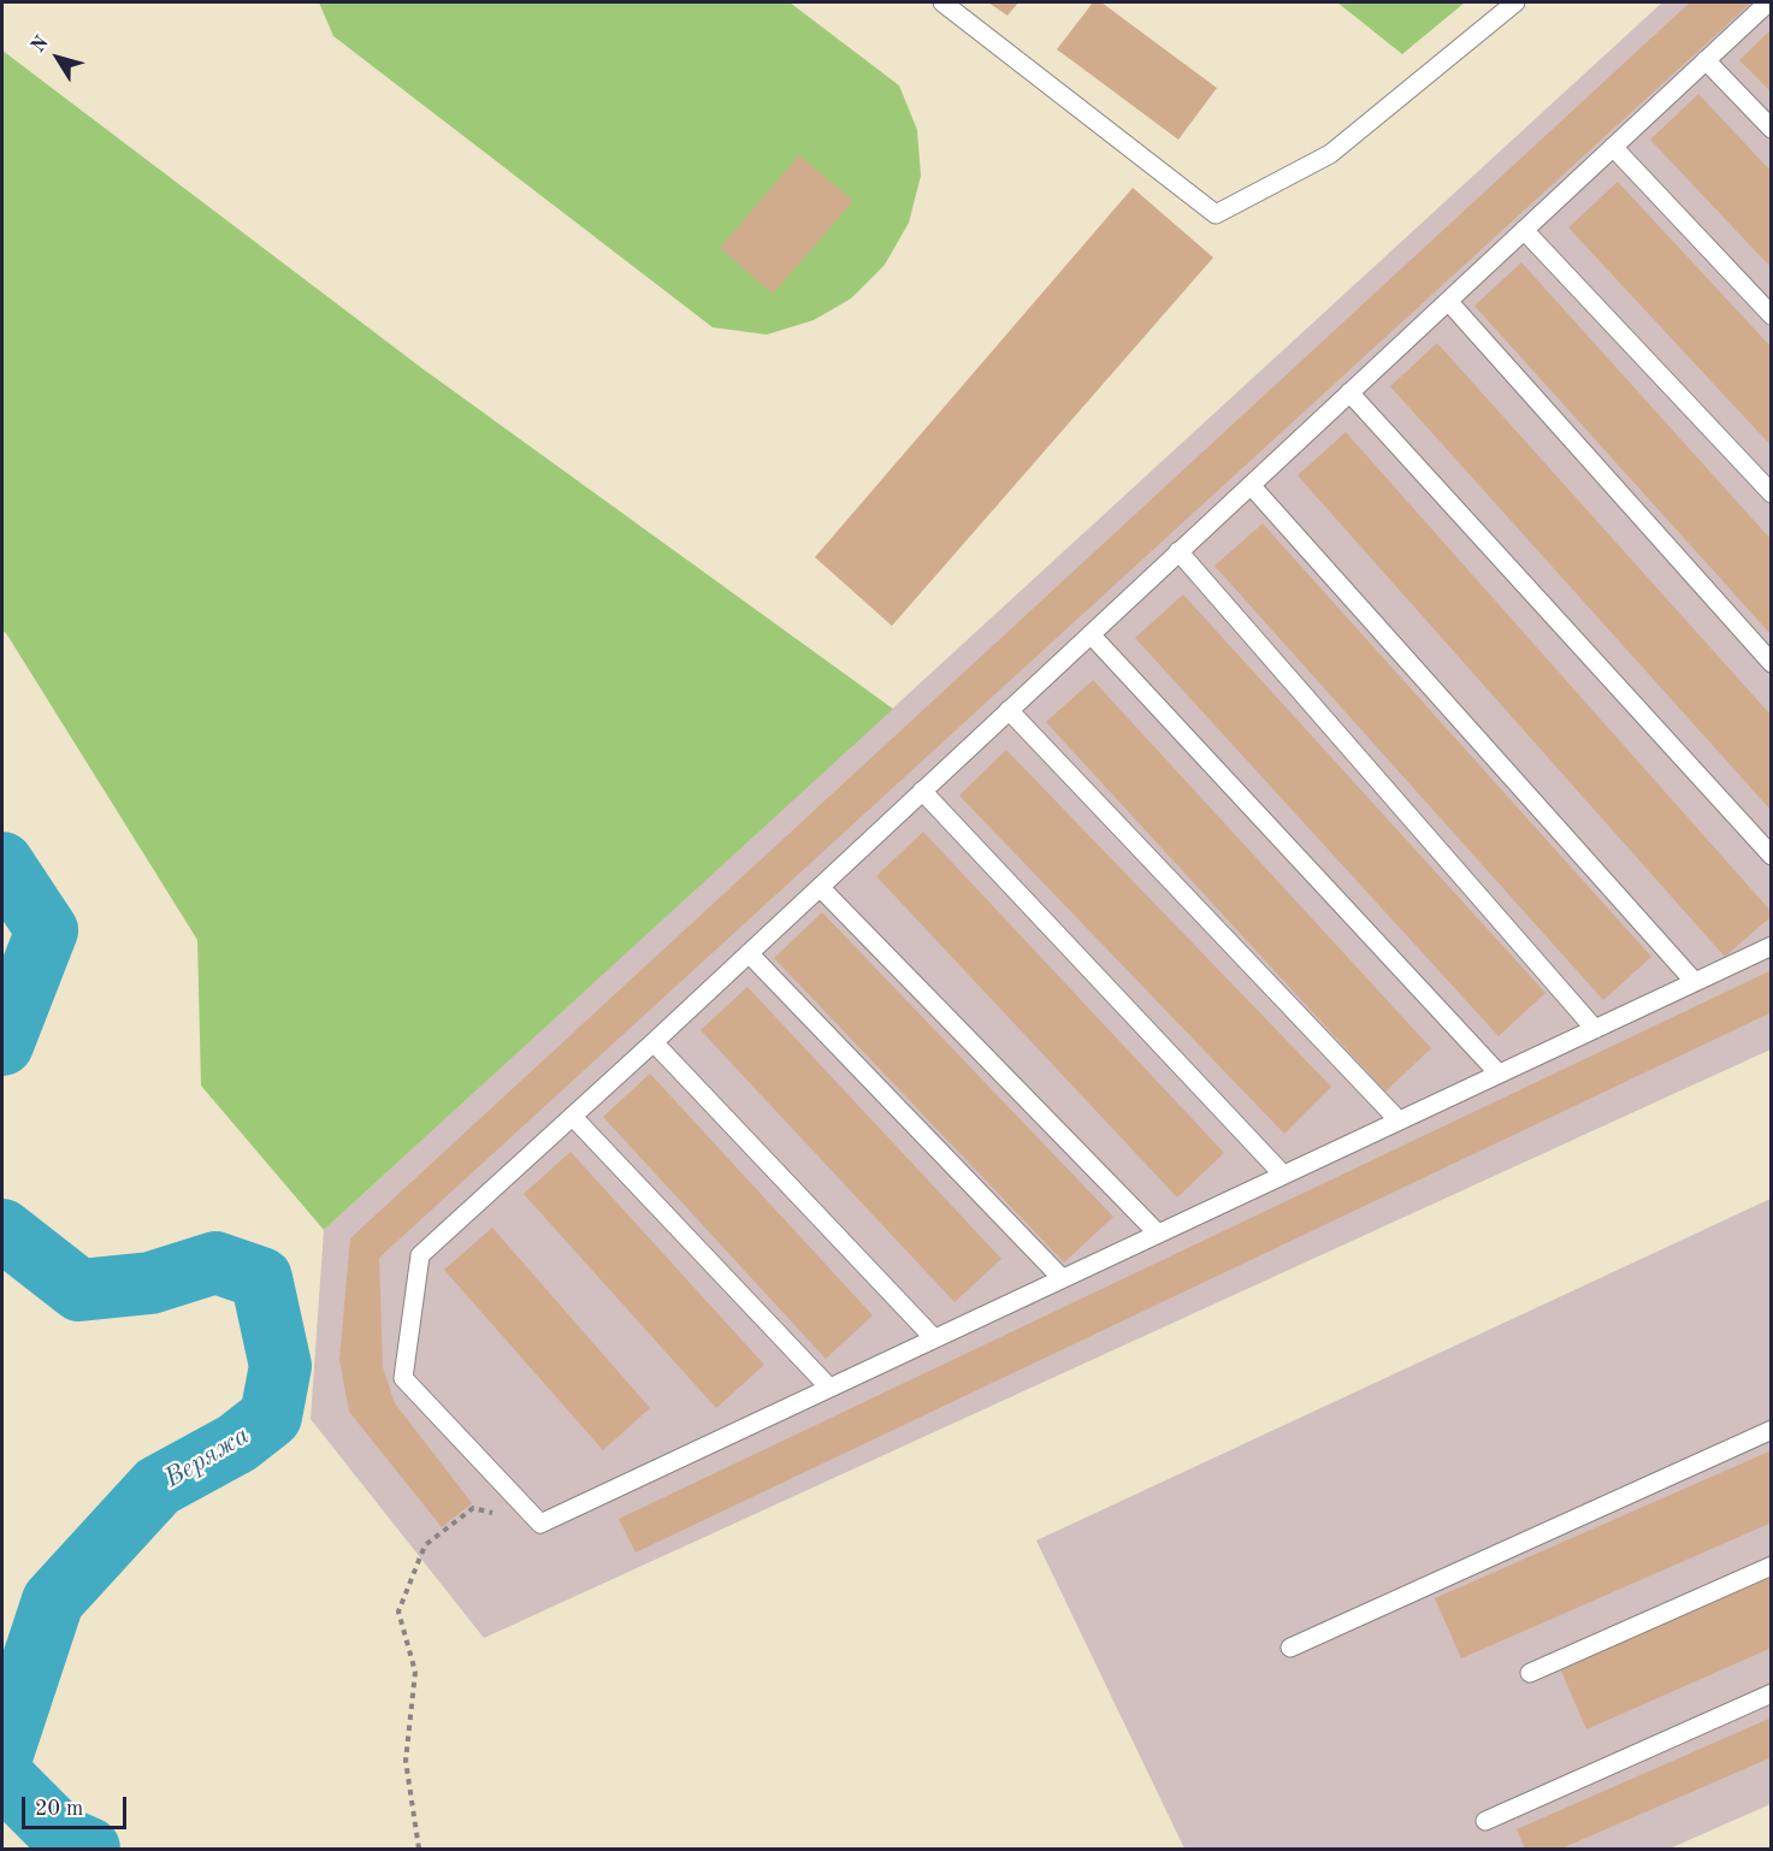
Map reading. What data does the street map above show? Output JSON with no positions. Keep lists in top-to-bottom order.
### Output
{
  "water": ["Веряжа"],
  "scale_bar": "20 m",
  "north": "top left"
}
